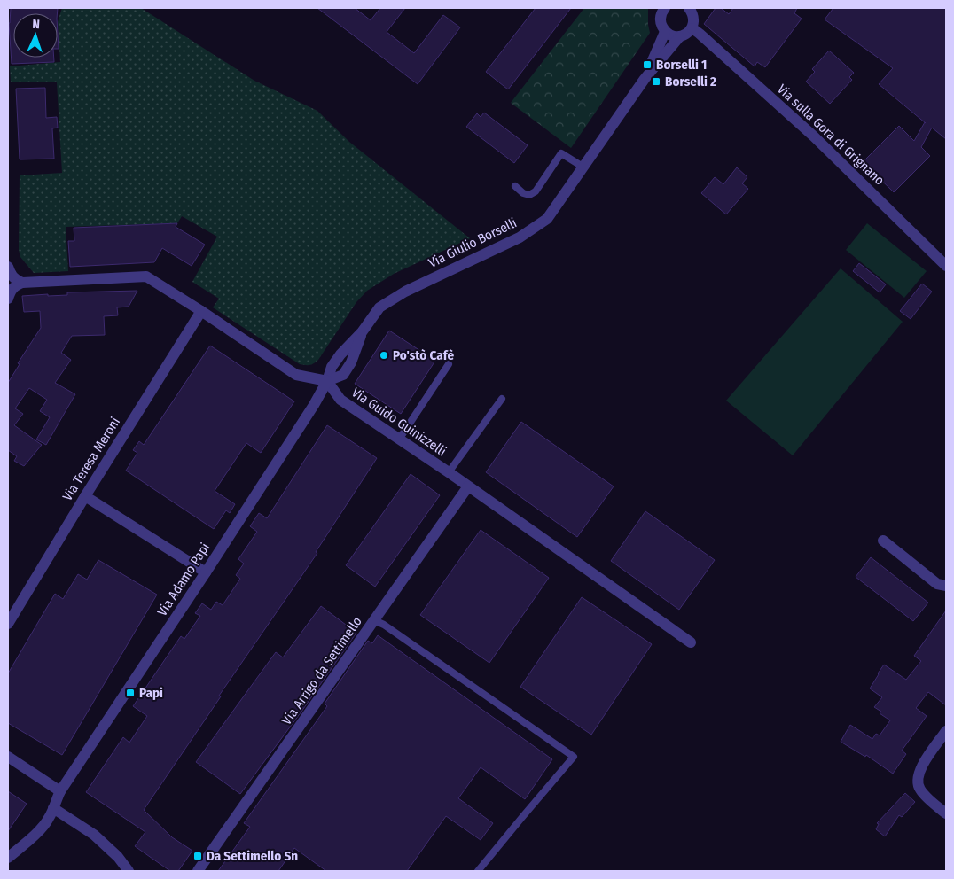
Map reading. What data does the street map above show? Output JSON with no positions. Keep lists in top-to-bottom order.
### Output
{
  "streets": {
    "street": [
      "Via sulla Gora di Grignano",
      "Via Giulio Borselli",
      "Via Guido Guinizzelli",
      "Via Teresa Meroni",
      "Via Adamo Papi",
      "Via Arrigo da Settimello"
    ]
  },
  "crossings": [
    ["Via Giulio Borselli", "Via Guido Guinizzelli"],
    ["Via Giulio Borselli", "Via Adamo Papi"],
    ["Via Guido Guinizzelli", "Via Adamo Papi"],
    ["Via Guido Guinizzelli", "Via Arrigo da Settimello"]
  ],
  "places": {
    "transit": [
      "Borselli 1",
      "Borselli 2",
      "Papi",
      "Da Settimello Sn"
    ],
    "other": ["Po'stò Cafè"]
  },
  "north": "top"
}
